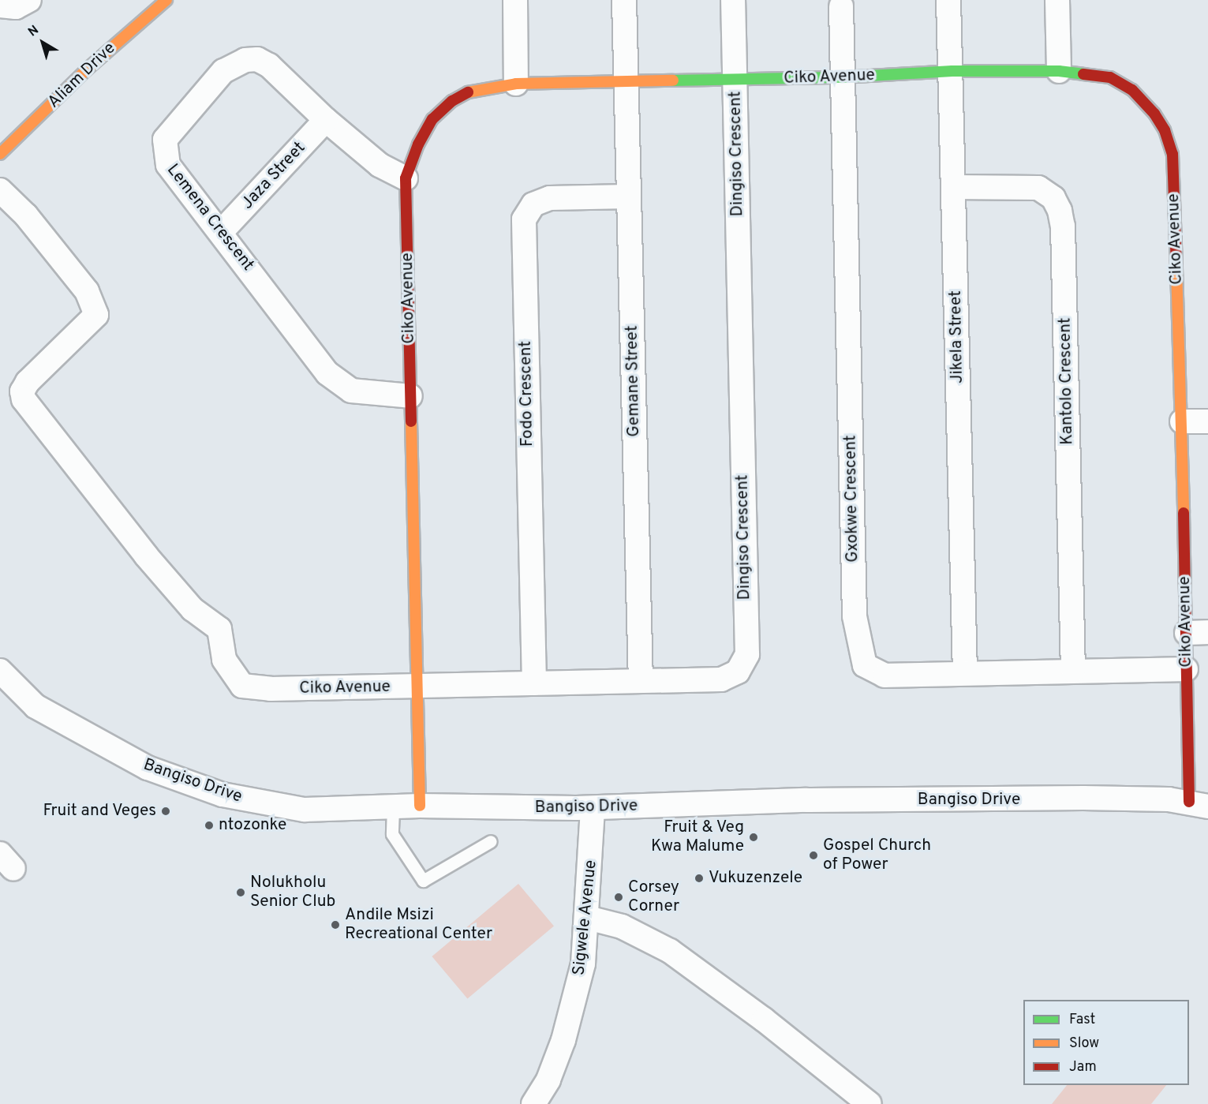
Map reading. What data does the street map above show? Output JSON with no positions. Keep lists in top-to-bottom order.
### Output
{
  "streets": {
    "street": [
      "Aliam Drive",
      "Ciko Avenue",
      "Dingiso Crescent",
      "Jaza Street",
      "Lemena Crescent",
      "Jikela Street",
      "Gemane Street",
      "Kantolo Crescent",
      "Fodo Crescent",
      "Gxokwe Crescent",
      "Bangiso Drive",
      "Sigwele Avenue"
    ]
  },
  "crossings": [
    ["Ciko Avenue", "Dingiso Crescent"],
    ["Ciko Avenue", "Lemena Crescent"],
    ["Ciko Avenue", "Jikela Street"],
    ["Ciko Avenue", "Gemane Street"],
    ["Ciko Avenue", "Gxokwe Crescent"],
    ["Ciko Avenue", "Bangiso Drive"],
    ["Dingiso Crescent", "Gemane Street"],
    ["Dingiso Crescent", "Fodo Crescent"],
    ["Jaza Street", "Lemena Crescent"],
    ["Jikela Street", "Kantolo Crescent"],
    ["Jikela Street", "Gxokwe Crescent"],
    ["Gemane Street", "Fodo Crescent"],
    ["Kantolo Crescent", "Gxokwe Crescent"],
    ["Bangiso Drive", "Sigwele Avenue"]
  ],
  "places": [
    "Fruit and Veges",
    "ntozonke",
    "Fruit & Veg Kwa Malume",
    "Gospel Church of Power",
    "Vukuzenzele",
    "Nolukholu Senior Club",
    "Corsey Corner",
    "Andile Msizi Recreational Center"
  ],
  "legend": ["Fast", "Slow", "Jam"],
  "north": "top left"
}
